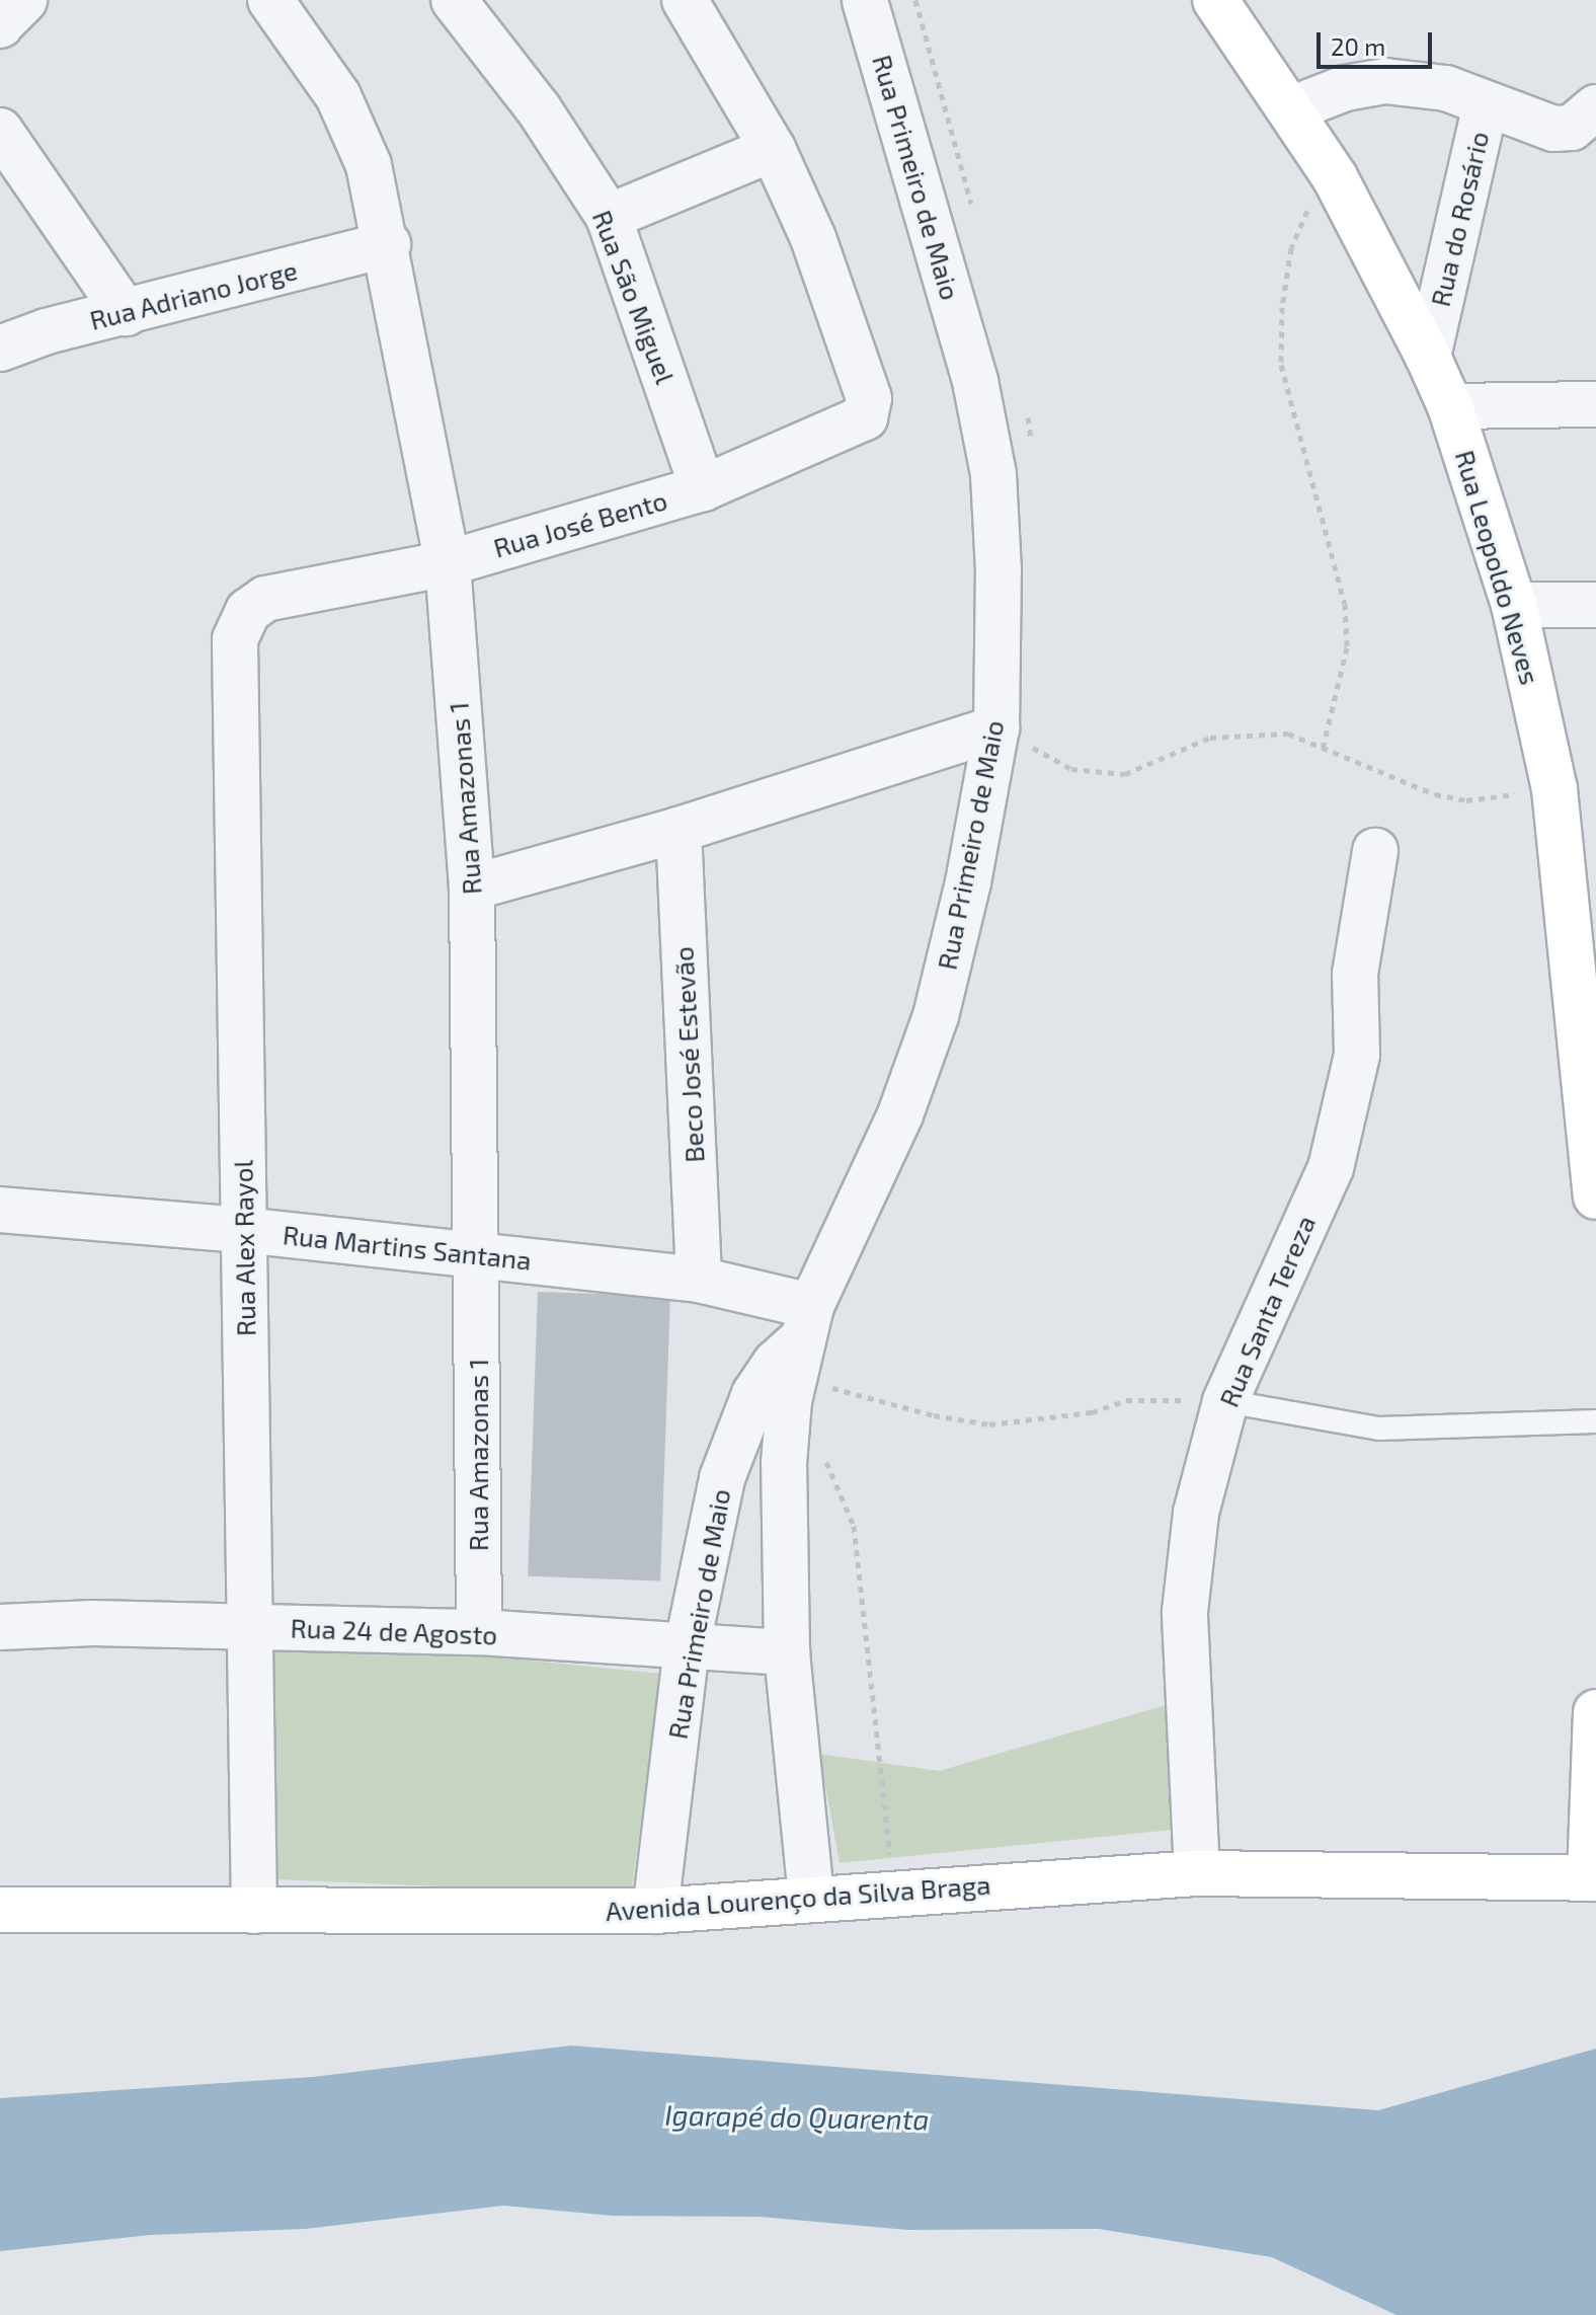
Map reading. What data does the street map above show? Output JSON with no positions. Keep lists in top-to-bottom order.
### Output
{
  "streets": {
    "street": [
      "Rua Primeiro de Maio",
      "Rua do Rosário",
      "Rua Adriano Jorge",
      "Rua São Miguel",
      "Rua José Bento",
      "Rua Leopoldo Neves",
      "Rua Amazonas 1",
      "Beco José Estevão",
      "Rua Martins Santana",
      "Rua Alex Rayol",
      "Rua Santa Tereza",
      "Rua 24 de Agosto",
      "Avenida Lourenço da Silva Braga"
    ]
  },
  "crossings": [
    ["Rua Primeiro de Maio", "Rua Martins Santana"],
    ["Rua Primeiro de Maio", "Rua 24 de Agosto"],
    ["Rua Primeiro de Maio", "Avenida Lourenço da Silva Braga"],
    ["Rua do Rosário", "Rua Leopoldo Neves"],
    ["Rua Adriano Jorge", "Rua Amazonas 1"],
    ["Rua São Miguel", "Rua José Bento"],
    ["Rua José Bento", "Rua Amazonas 1"],
    ["Rua José Bento", "Rua Alex Rayol"],
    ["Rua Amazonas 1", "Rua Martins Santana"],
    ["Rua Amazonas 1", "Rua 24 de Agosto"],
    ["Beco José Estevão", "Rua Martins Santana"],
    ["Rua Martins Santana", "Rua Alex Rayol"],
    ["Rua Alex Rayol", "Rua 24 de Agosto"],
    ["Rua Alex Rayol", "Avenida Lourenço da Silva Braga"],
    ["Rua Santa Tereza", "Avenida Lourenço da Silva Braga"]
  ],
  "water": ["Igarapé do Quarenta"],
  "scale_bar": "20 m"
}
